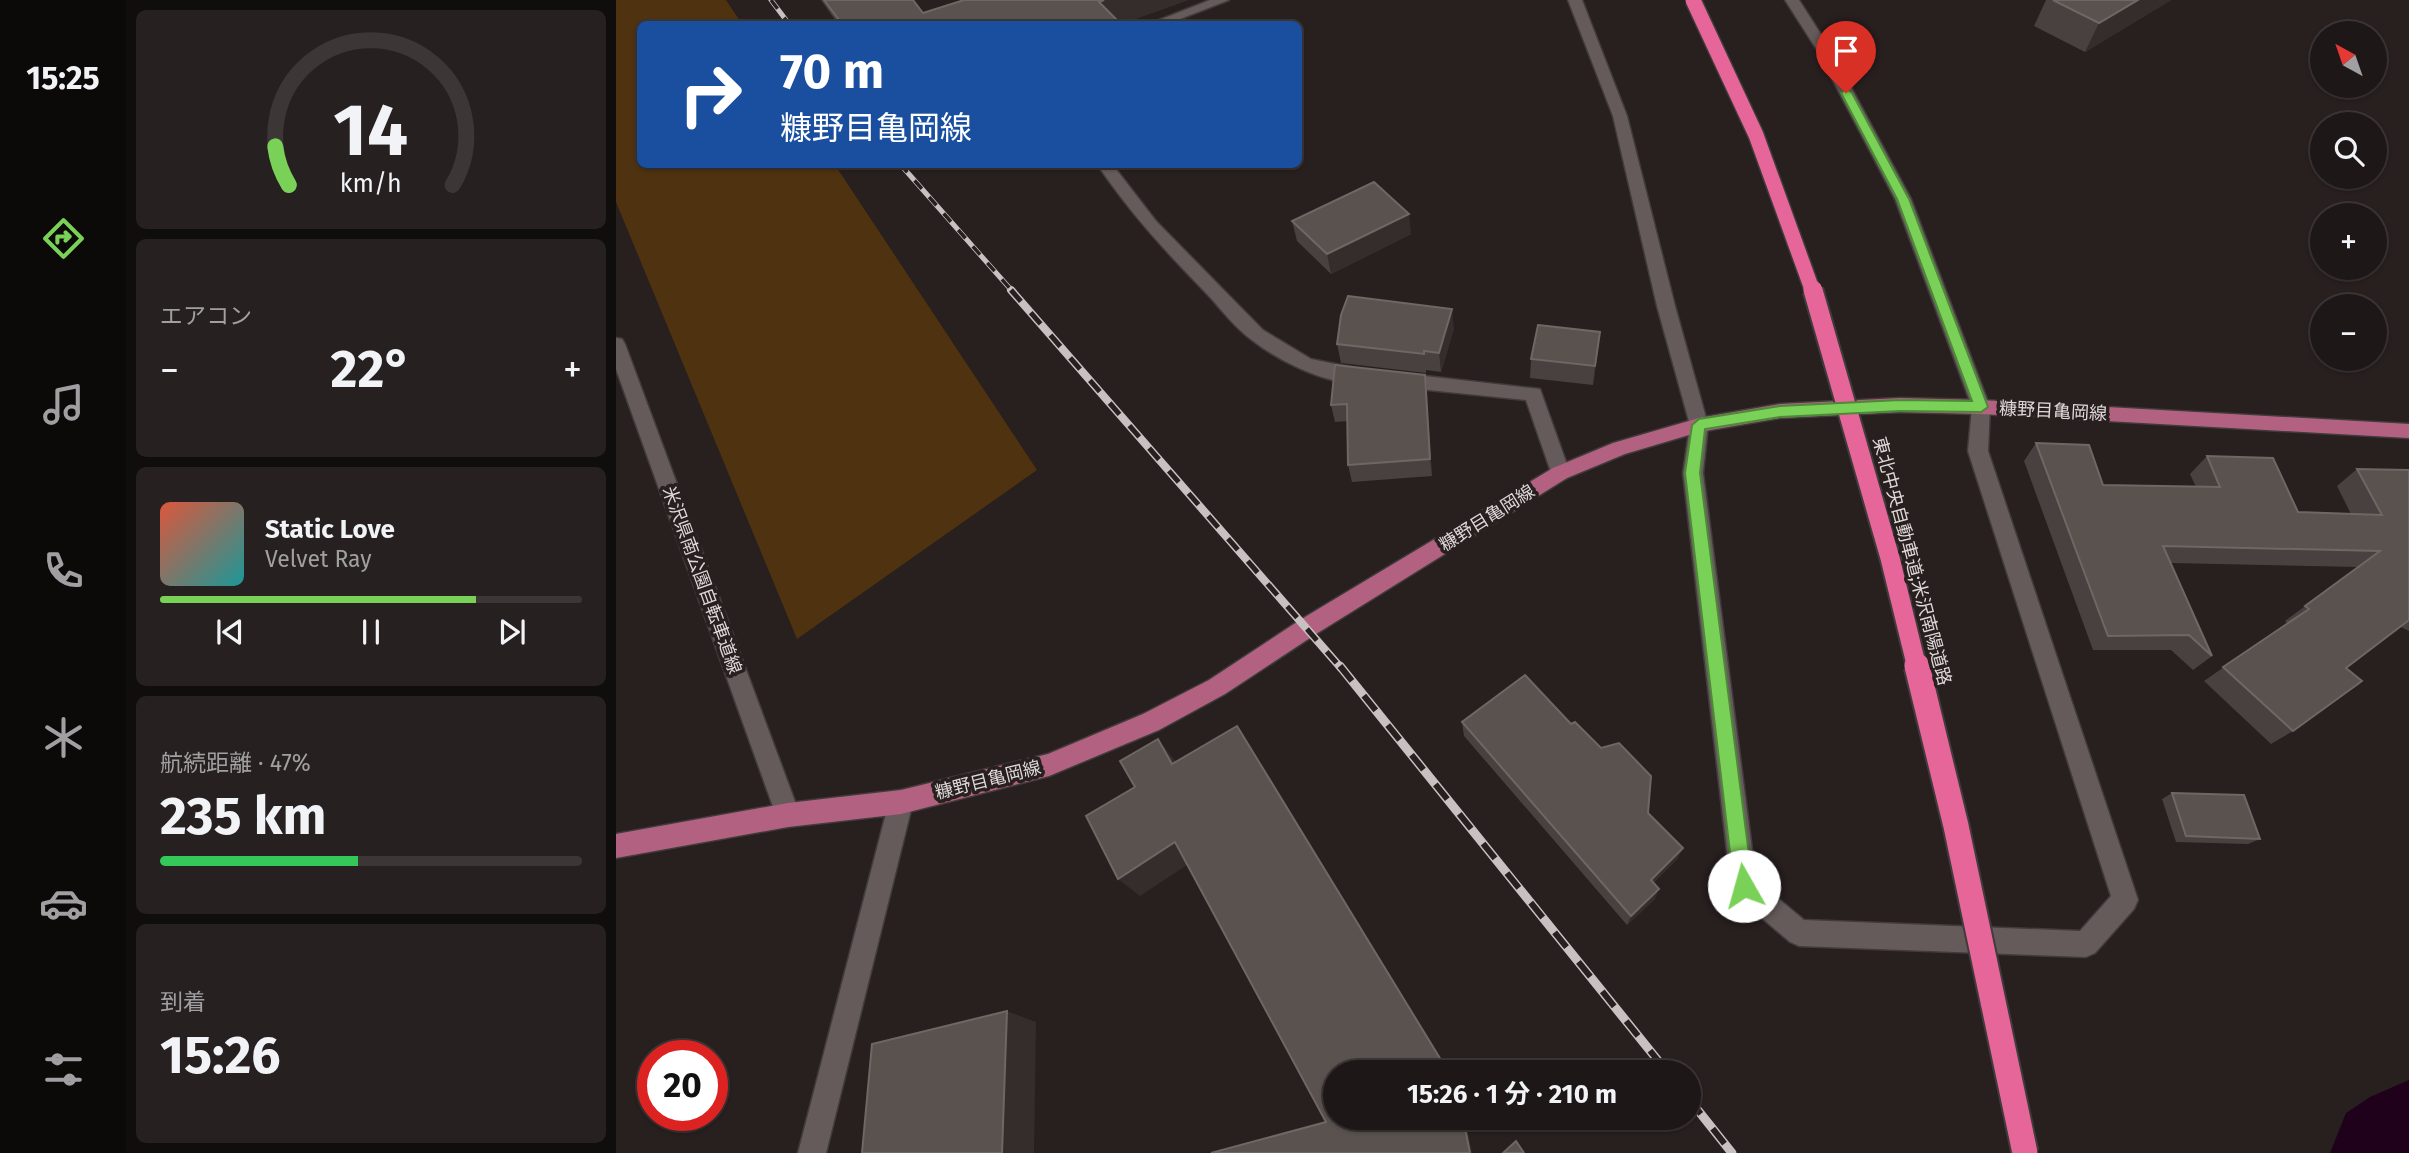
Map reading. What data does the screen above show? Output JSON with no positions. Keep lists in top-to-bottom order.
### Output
{
  "streets": {
    "highway": ["東北中央自動車道;米沢南陽道路"],
    "main road": ["糠野目亀岡線"],
    "street": ["米沢県南公園自転車道線"]
  },
  "crossings": [
    ["糠野目亀岡線", "米沢県南公園自転車道線"]
  ],
  "north": "top left",
  "page": {
    "tabs": "15:25",
    "map_buttons": ["+", "−"],
    "turn": ["70 m", "糠野目亀岡線"],
    "tile": [
      "エアコン",
      ["航続距離 · 47%", "235 km"],
      ["到着", "15:26"]
    ],
    "heat": ["−", "22°", "+"],
    "song": ["Static Love", "Velvet Ray"],
    "limit": "20",
    "trip": "15:26 · 1 分 · 210 m",
    "gauge": ["14", "km/h"]
  }
}
